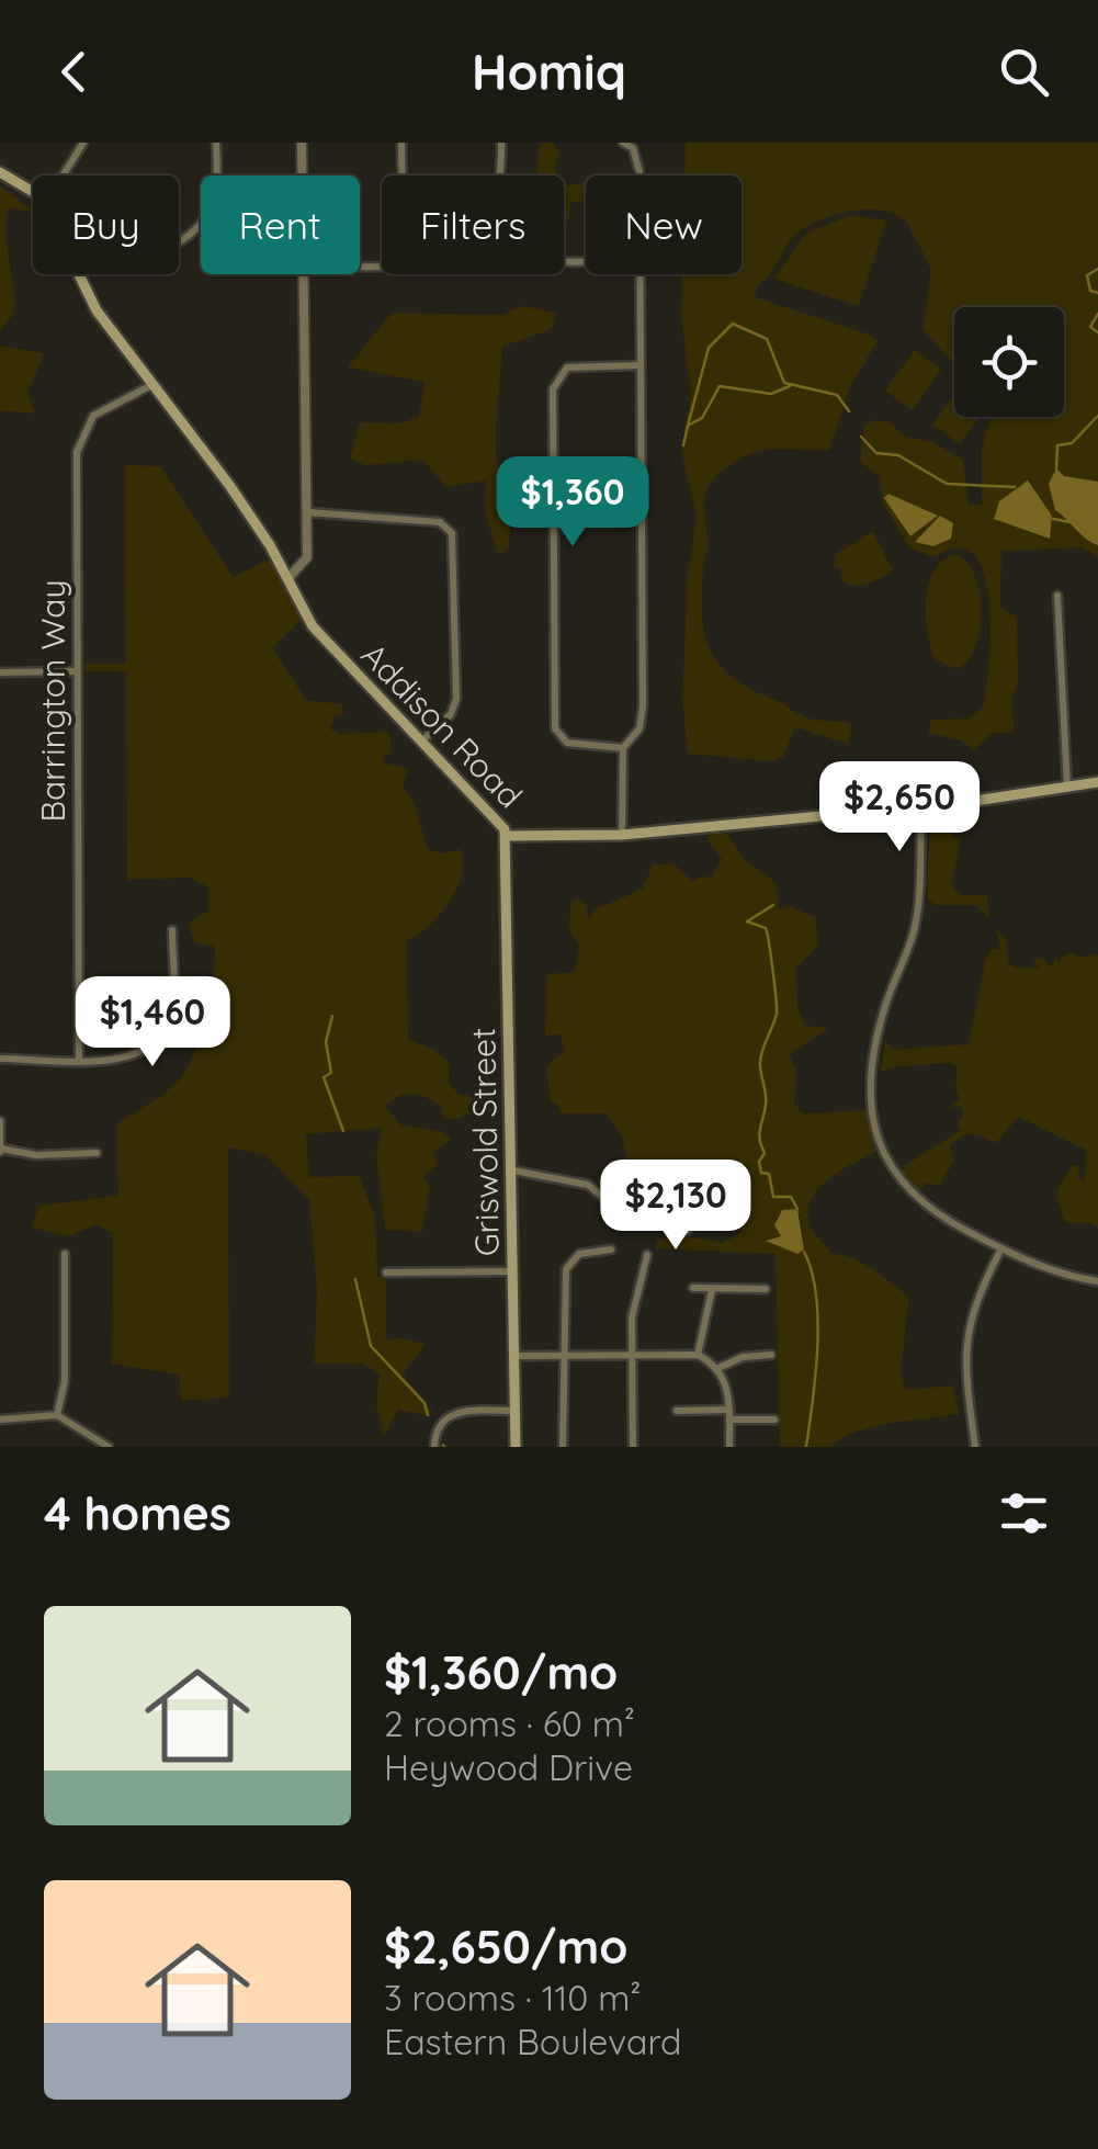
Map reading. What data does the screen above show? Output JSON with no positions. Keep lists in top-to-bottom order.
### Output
{
  "streets": {
    "main road": ["Addison Road", "Griswold Street"],
    "street": ["Barrington Way"]
  },
  "crossings": [
    ["Barrington Way", "Addison Road"],
    ["Addison Road", "Griswold Street"]
  ],
  "page": {
    "header": "Homiq",
    "chip": [
      "Buy",
      "Rent",
      "Filters",
      "New"
    ],
    "price": [
      "$1,360",
      "$2,650",
      "$1,460",
      "$2,130"
    ],
    "heading": "4 homes",
    "list": [
      {
        "name": "$1,360/mo",
        "note": "2 rooms · 60 m² · Heywood Drive"
      },
      {
        "name": "$2,650/mo",
        "note": "3 rooms · 110 m² · Eastern Boulevard"
      }
    ]
  }
}
